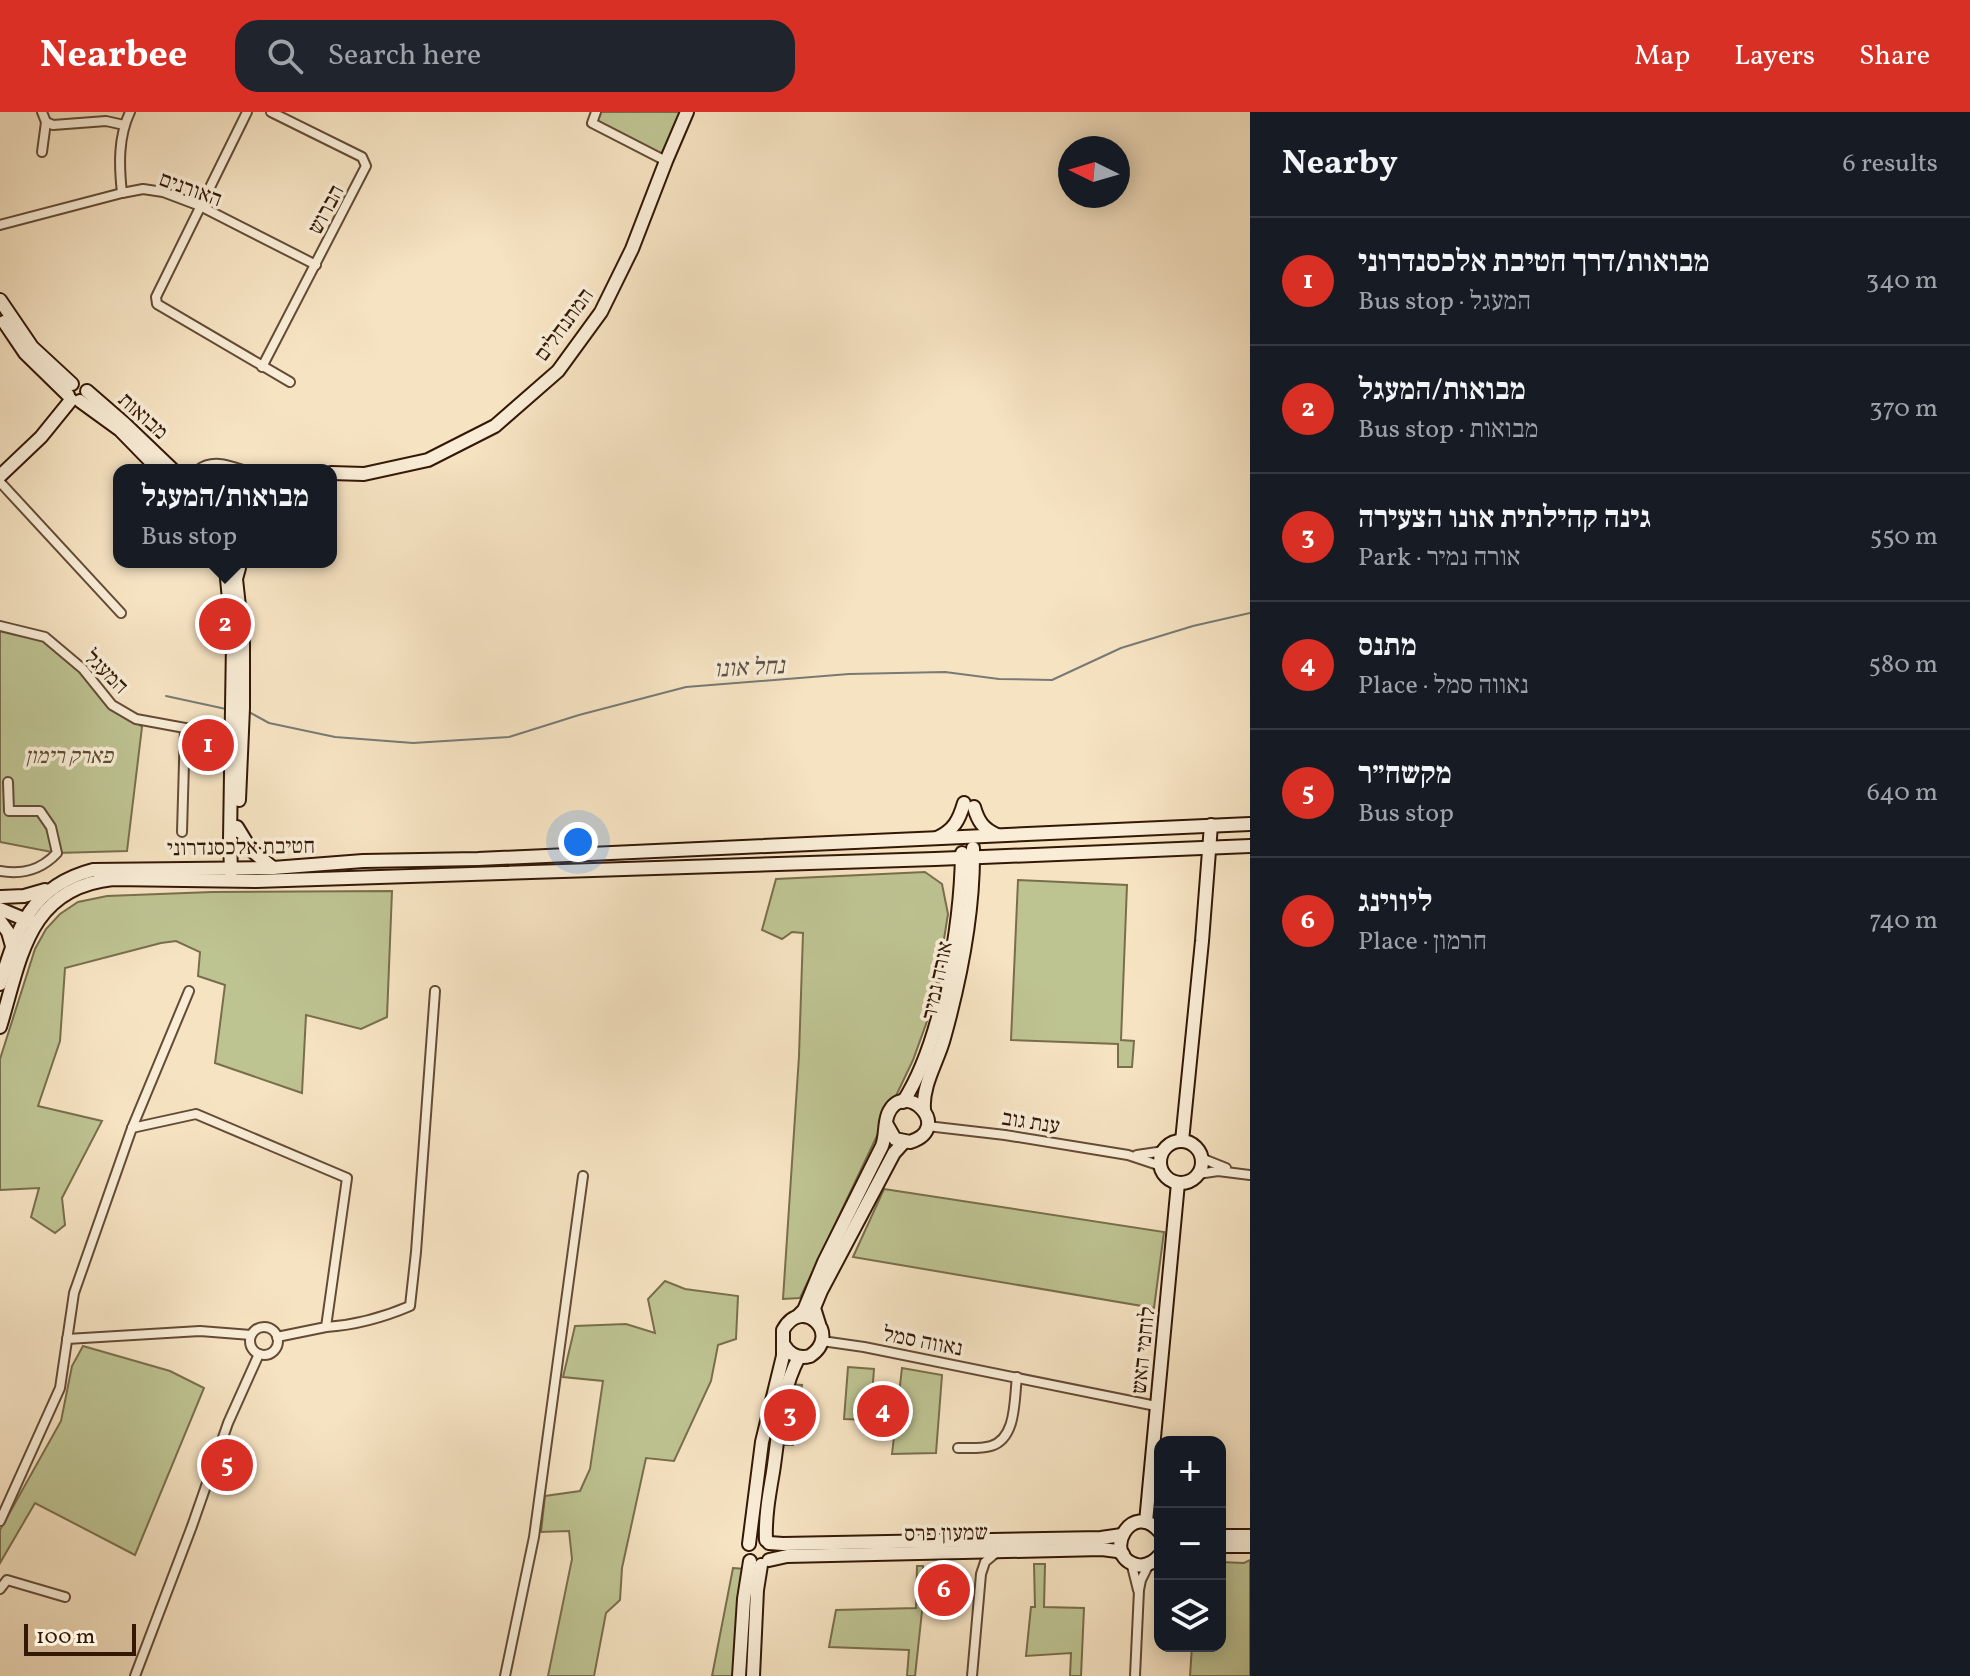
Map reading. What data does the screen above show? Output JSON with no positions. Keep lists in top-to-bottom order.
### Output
{
  "streets": {
    "street": [
      "האורנים",
      "הברוש",
      "המתנחלים",
      "מבואות",
      "המעגל",
      "חטיבת אלכסנדרוני",
      "אורה נמיר",
      "ענת גוב",
      "נאווה סמל",
      "לוחמי האש",
      "שמעון פרס"
    ]
  },
  "crossings": [
    ["האורנים", "הברוש"],
    ["חטיבת אלכסנדרוני", "אורה נמיר"],
    ["אורה נמיר", "ענת גוב"],
    ["ענת גוב", "לוחמי האש"],
    ["נאווה סמל", "לוחמי האש"]
  ],
  "water": ["נחל אונו"],
  "parks": ["פארק רימון"],
  "scale_bar": "100 m",
  "north": "left",
  "page": {
    "header": "Nearbee",
    "search": "Search here",
    "nav": ["Map", "Layers", "Share"],
    "heading": ["Nearby", "6 results"],
    "list": [
      {
        "mark": "1",
        "name": "מבואות/דרך חטיבת אלכסנדרוני",
        "note": "Bus stop · המעגל",
        "value": "340 m"
      },
      {
        "mark": "2",
        "name": "מבואות/המעגל",
        "note": "Bus stop · מבואות",
        "value": "370 m"
      },
      {
        "mark": "3",
        "name": "גינה קהילתית אונו הצעירה",
        "note": "Park · אורה נמיר",
        "value": "550 m"
      },
      {
        "mark": "4",
        "name": "מתנס",
        "note": "Place · נאווה סמל",
        "value": "580 m"
      },
      {
        "mark": "5",
        "name": "מקשח״ר",
        "note": "Bus stop",
        "value": "640 m"
      },
      {
        "mark": "6",
        "name": "ליווינג",
        "note": "Place · חרמון",
        "value": "740 m"
      }
    ],
    "popup": ["מבואות/המעגל", "Bus stop"],
    "pins": [
      "2",
      "1",
      "4",
      "3",
      "5",
      "6"
    ],
    "map_buttons": ["+", "−"],
    "scale": "100 m"
  }
}
